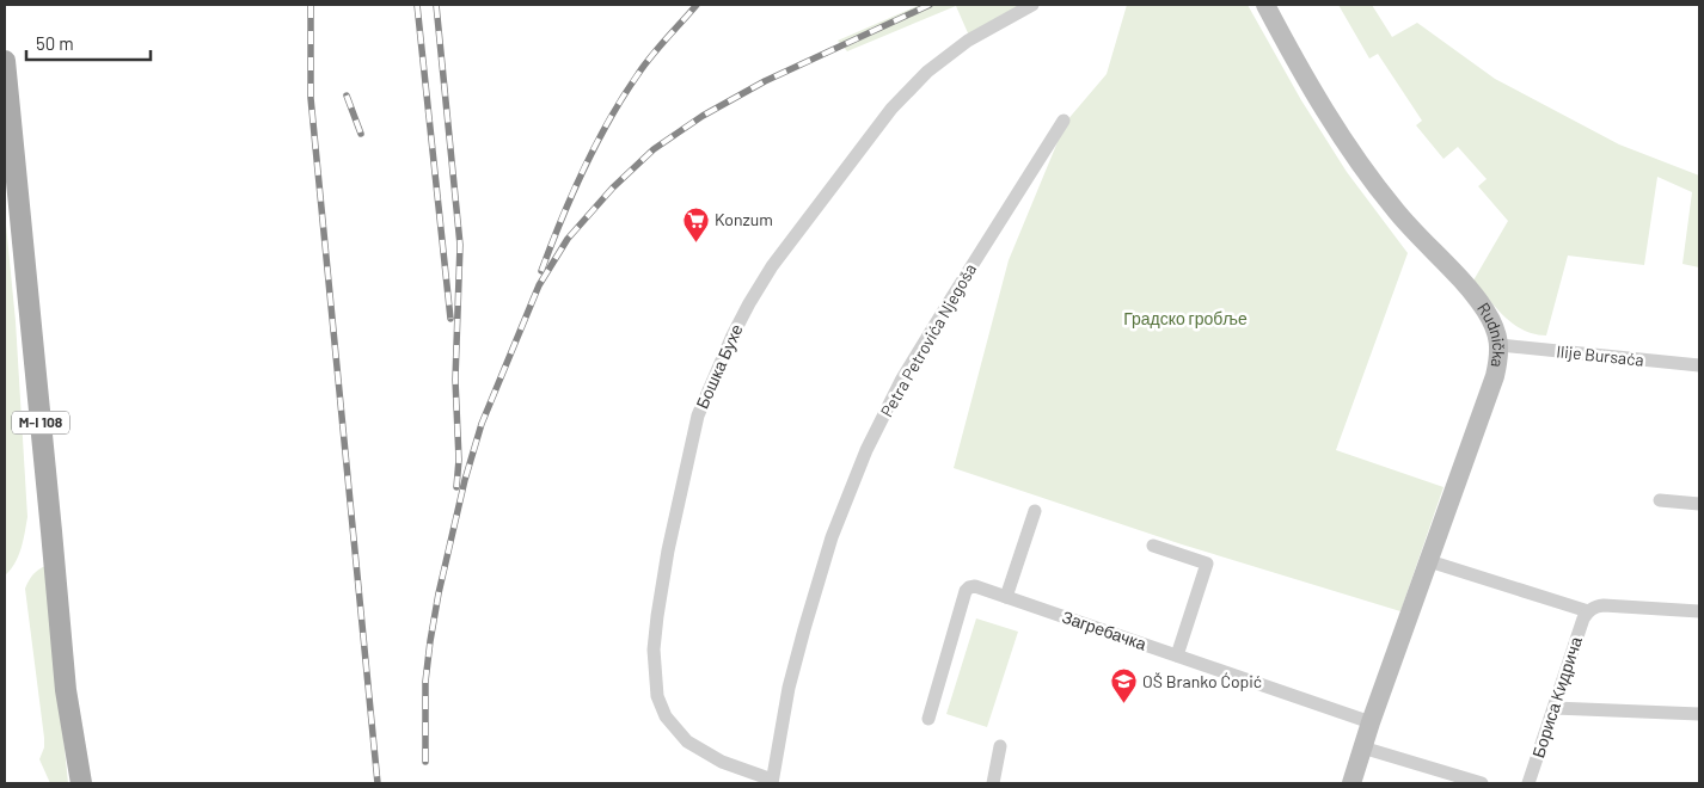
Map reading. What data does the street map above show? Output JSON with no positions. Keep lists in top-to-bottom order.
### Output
{
  "streets": {
    "main road": ["M-I 108"],
    "street": [
      "Rudnička",
      "Petra Petrovića Njegoša",
      "Ilije Bursaća",
      "Бошка Бухе",
      "Загребачка",
      "Бориса Kидрича"
    ]
  },
  "crossings": [
    ["Rudnička", "Ilije Bursaća"],
    ["Rudnička", "Загребачка"],
    ["Petra Petrovića Njegoša", "Бошка Бухе"]
  ],
  "parks": ["Градско гробље"],
  "places": {
    "supermarket": ["Konzum"],
    "school or university": ["OŠ Branko Ćopić"]
  },
  "scale_bar": "50 m"
}
